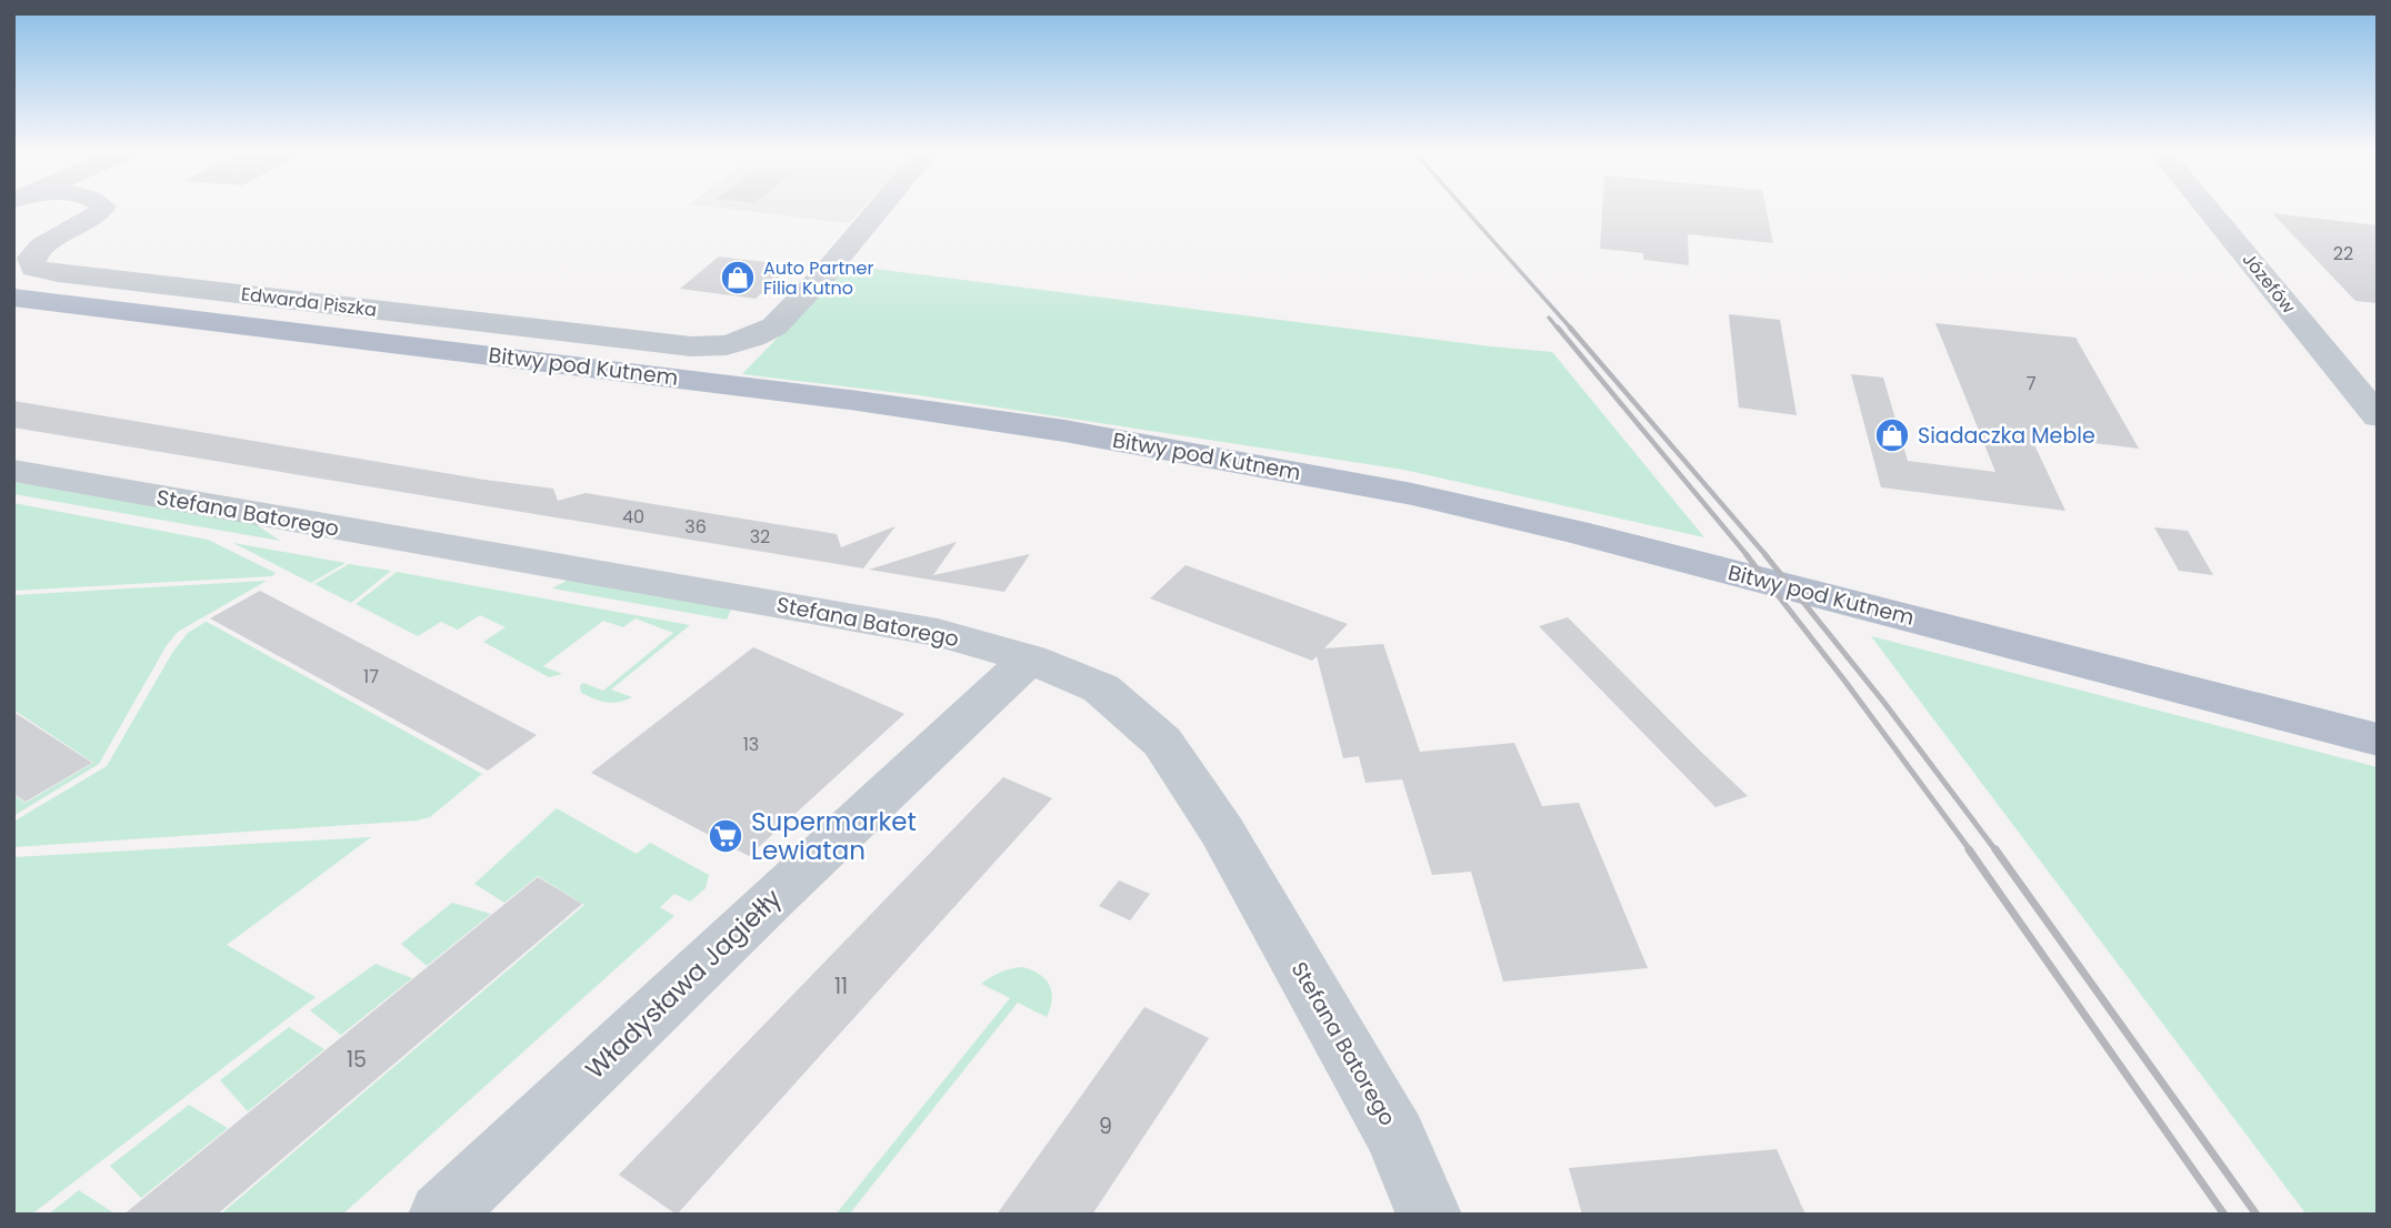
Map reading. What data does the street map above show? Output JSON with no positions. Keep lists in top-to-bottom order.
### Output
{
  "streets": {
    "main road": ["Bitwy pod Kutnem"],
    "street": [
      "Józefów",
      "Edwarda Piszka",
      "Stefana Batorego",
      "Władysława Jagiełły"
    ]
  },
  "crossings": [
    ["Stefana Batorego", "Władysława Jagiełły"]
  ],
  "places": {
    "shop": ["Auto Partner Filia Kutno", "Siadaczka Meble"],
    "supermarket": ["Supermarket Lewiatan"]
  },
  "house_numbers": [
    "22",
    "7",
    "40",
    "36",
    "32",
    "17",
    "13",
    "11",
    "15",
    "9"
  ]
}
